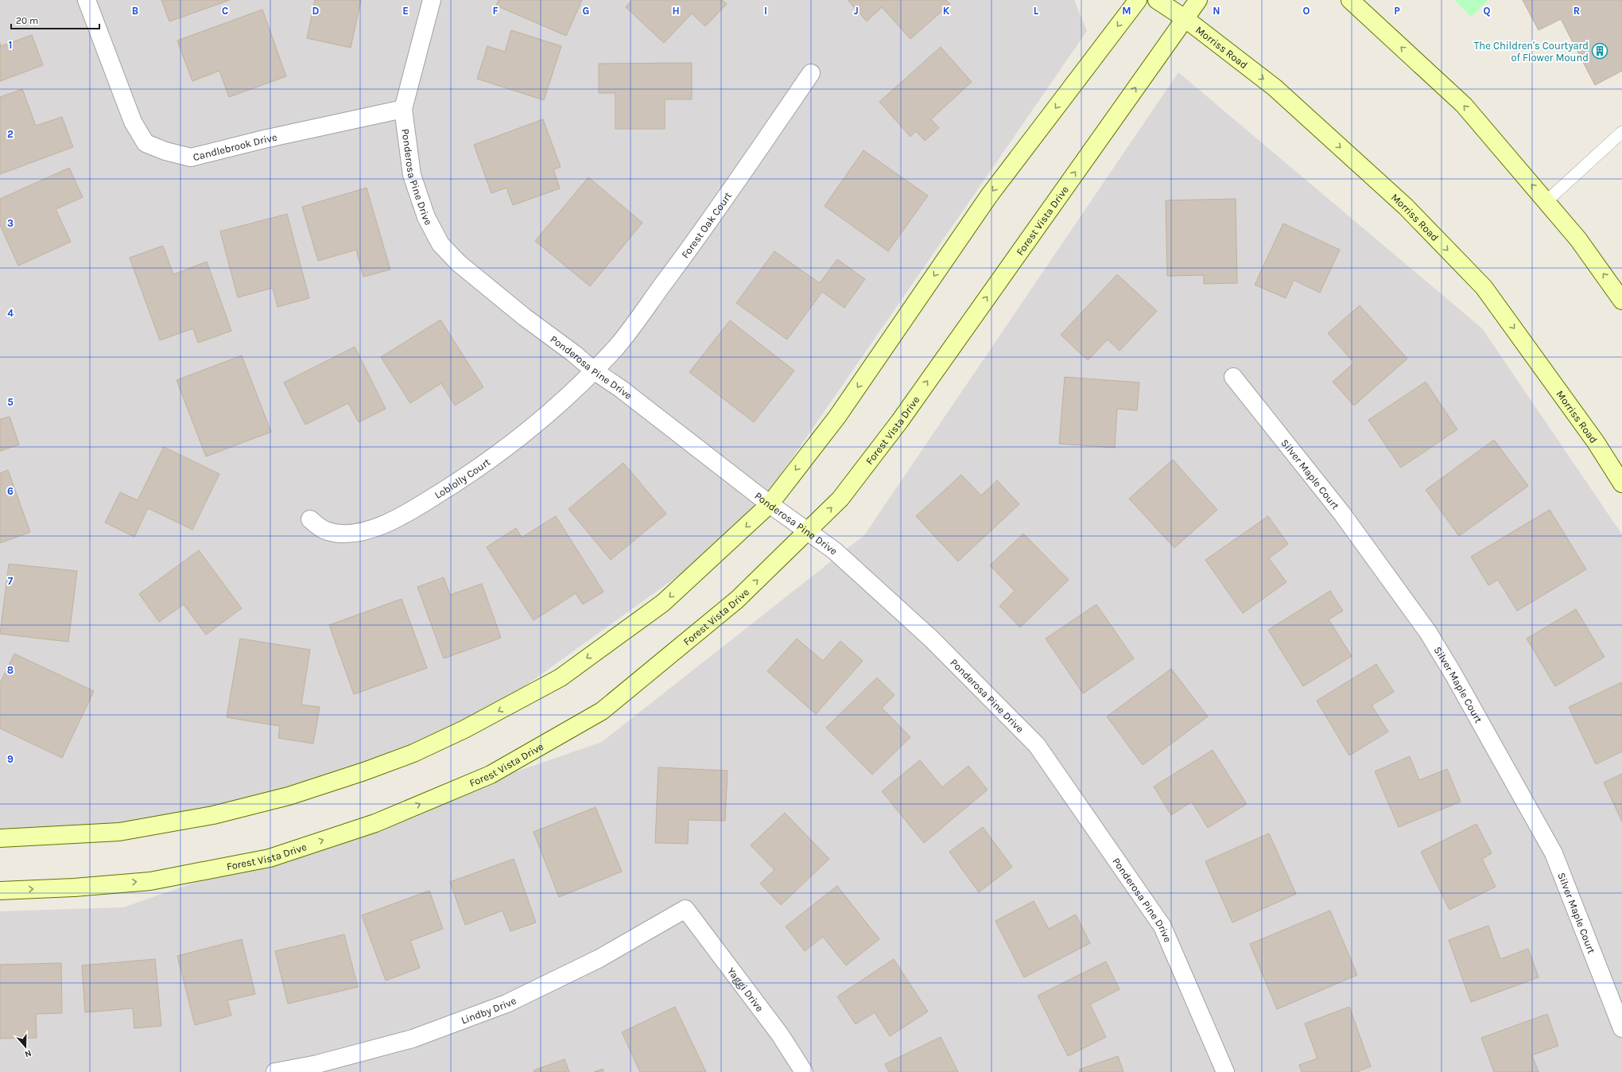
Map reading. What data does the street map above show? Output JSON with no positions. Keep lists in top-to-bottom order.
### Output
{
  "streets": {
    "main road": ["Morriss Road", "Forest Vista Drive"],
    "street": [
      "Candlebrook Drive",
      "Ponderosa Pine Drive",
      "Forest Oak Court",
      "Silver Maple Court",
      "Loblolly Court",
      "Yaggi Drive",
      "Lindby Drive"
    ]
  },
  "crossings": [
    ["Morriss Road", "Forest Vista Drive"],
    ["Candlebrook Drive", "Ponderosa Pine Drive"],
    ["Ponderosa Pine Drive", "Forest Vista Drive"],
    ["Ponderosa Pine Drive", "Forest Oak Court"],
    ["Ponderosa Pine Drive", "Loblolly Court"],
    ["Forest Oak Court", "Loblolly Court"],
    ["Yaggi Drive", "Lindby Drive"]
  ],
  "places": {
    "building": ["The Children's Courtyard of Flower Mound"]
  },
  "scale_bar": "20 m",
  "north": "bottom",
  "grid": {
    "columns": [
      "B",
      "C",
      "D",
      "E",
      "F",
      "G",
      "H",
      "I",
      "J",
      "K",
      "L",
      "M",
      "N",
      "O",
      "P",
      "Q",
      "R"
    ],
    "rows": [
      "1",
      "2",
      "3",
      "4",
      "5",
      "6",
      "7",
      "8",
      "9"
    ]
  }
}
